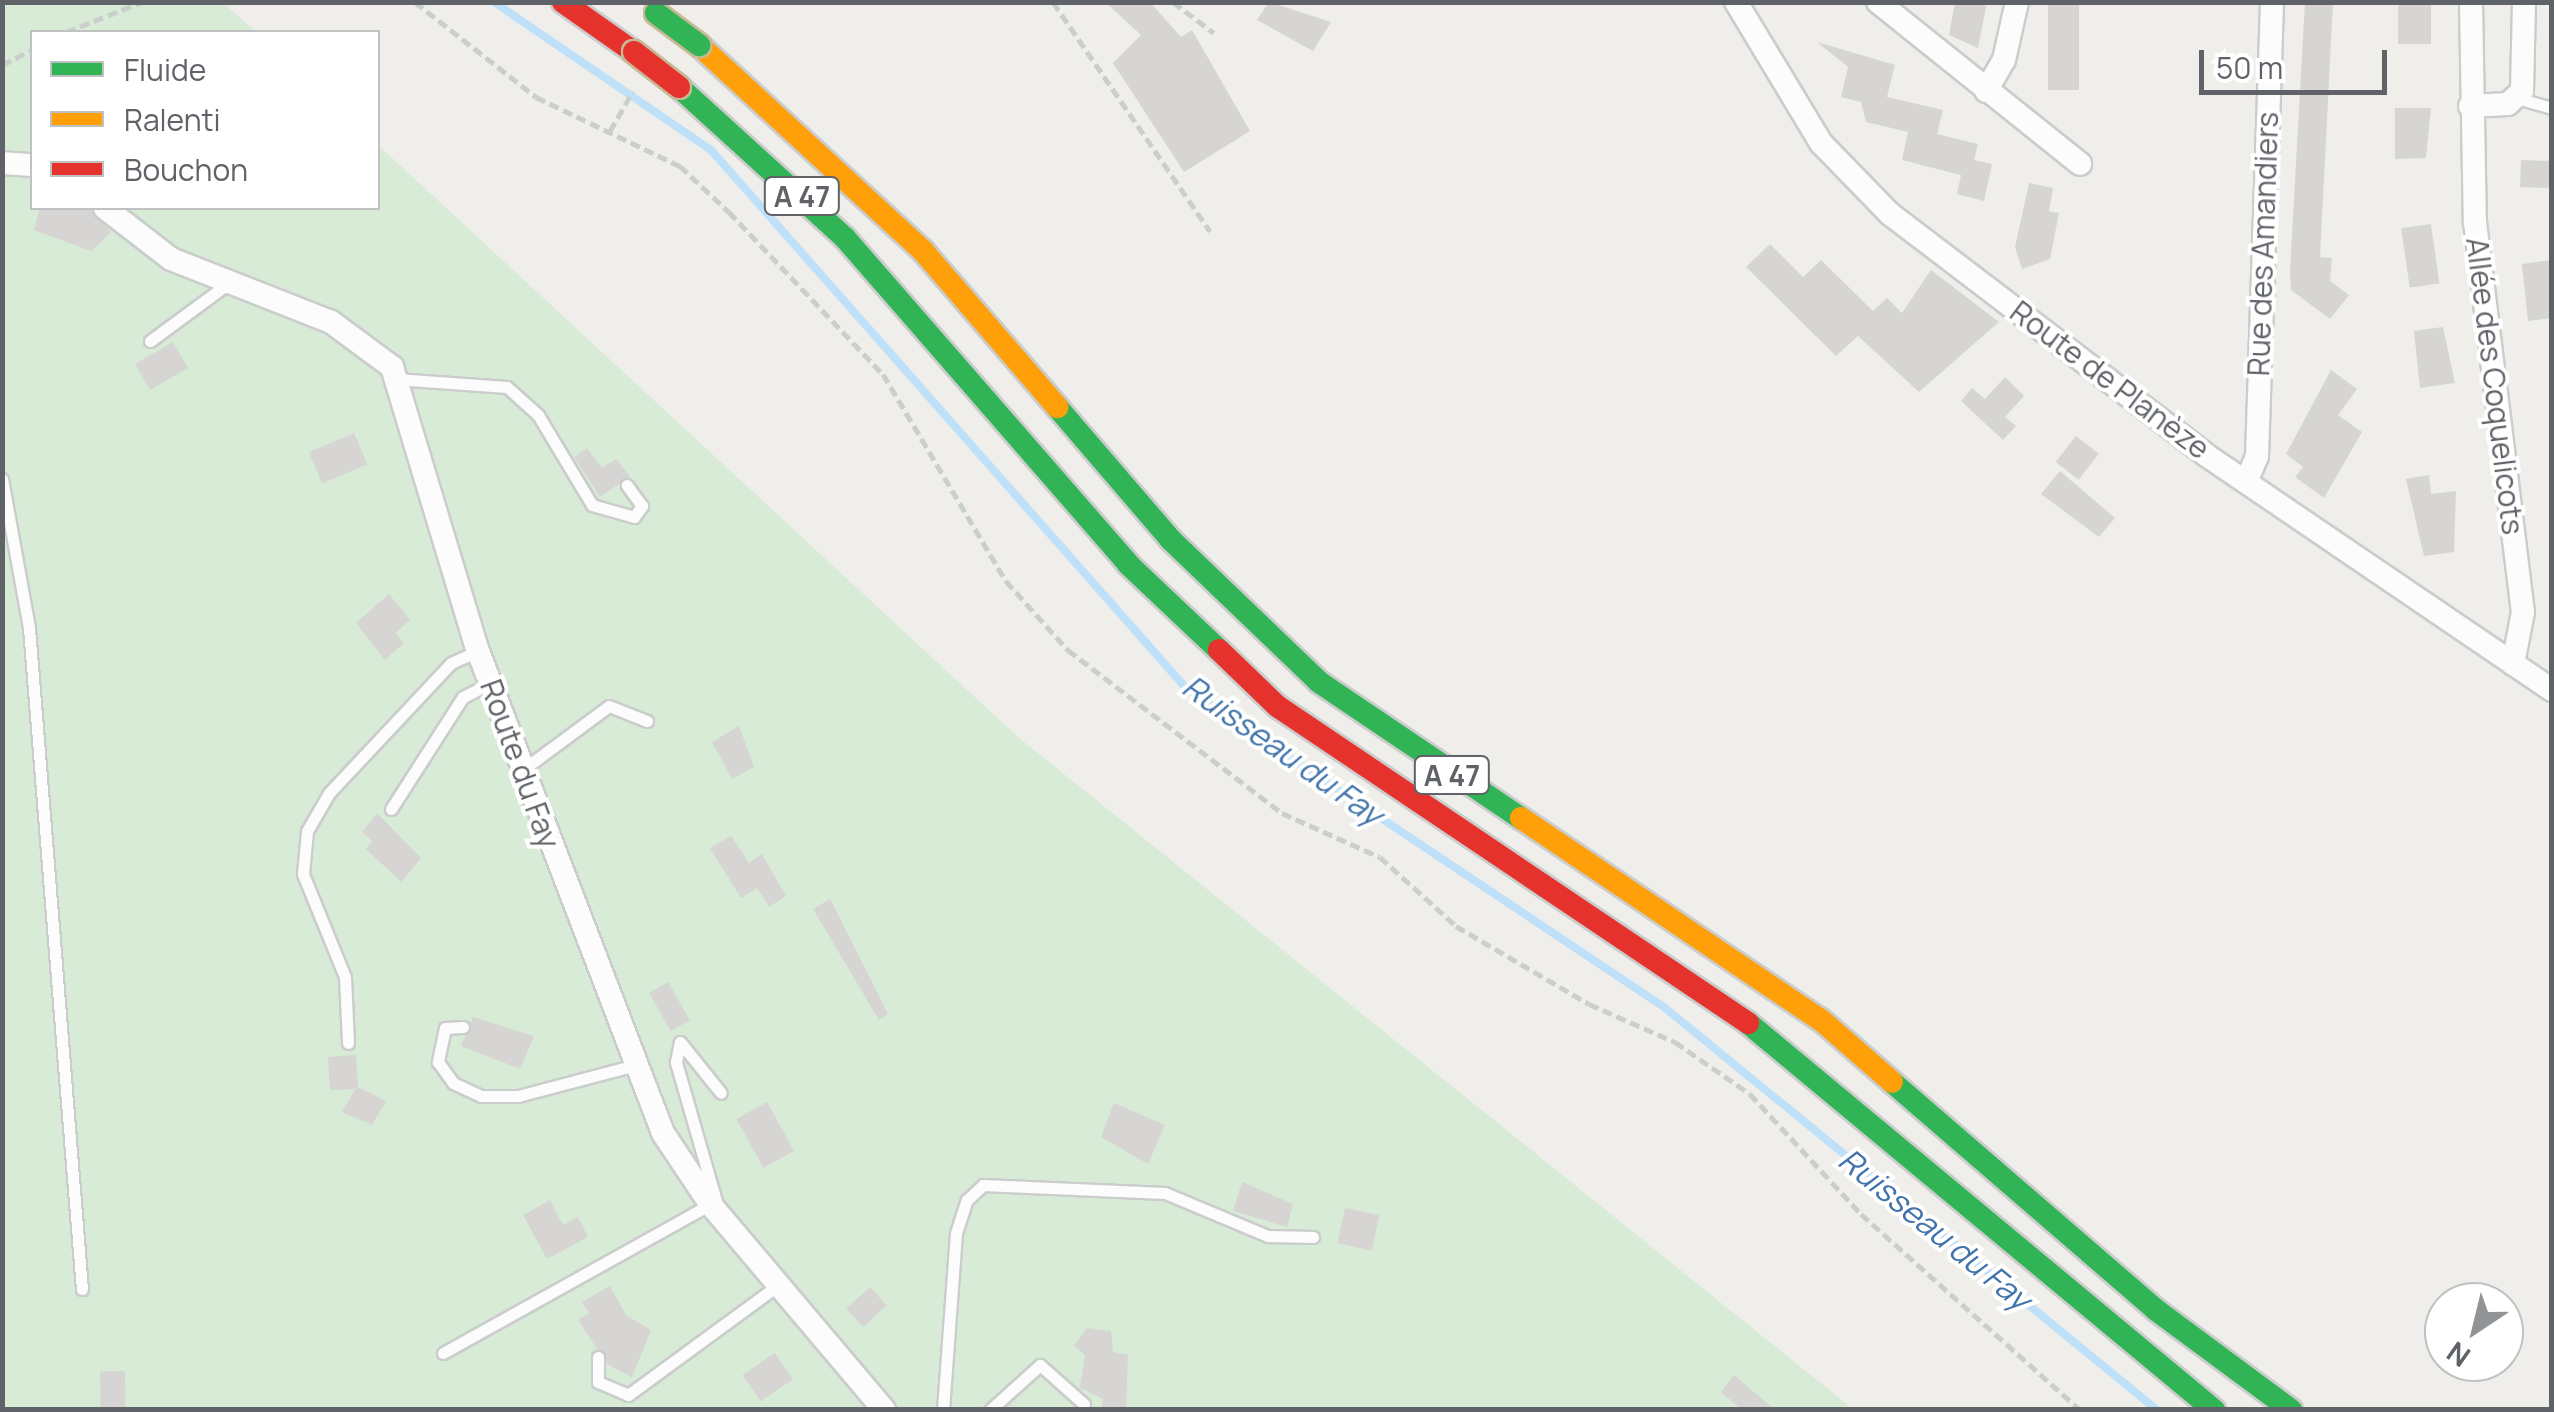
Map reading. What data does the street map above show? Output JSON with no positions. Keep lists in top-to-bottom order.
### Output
{
  "streets": {
    "highway": ["A 47"],
    "street": [
      "Rue des Amandiers",
      "Route de Planèze",
      "Allée des Coquelicots",
      "Route du Fay"
    ]
  },
  "crossings": [
    ["Rue des Amandiers", "Route de Planèze"],
    ["Route de Planèze", "Allée des Coquelicots"]
  ],
  "water": ["Ruisseau du Fay"],
  "legend": ["Fluide", "Ralenti", "Bouchon"],
  "scale_bar": "50 m",
  "north": "bottom left"
}
